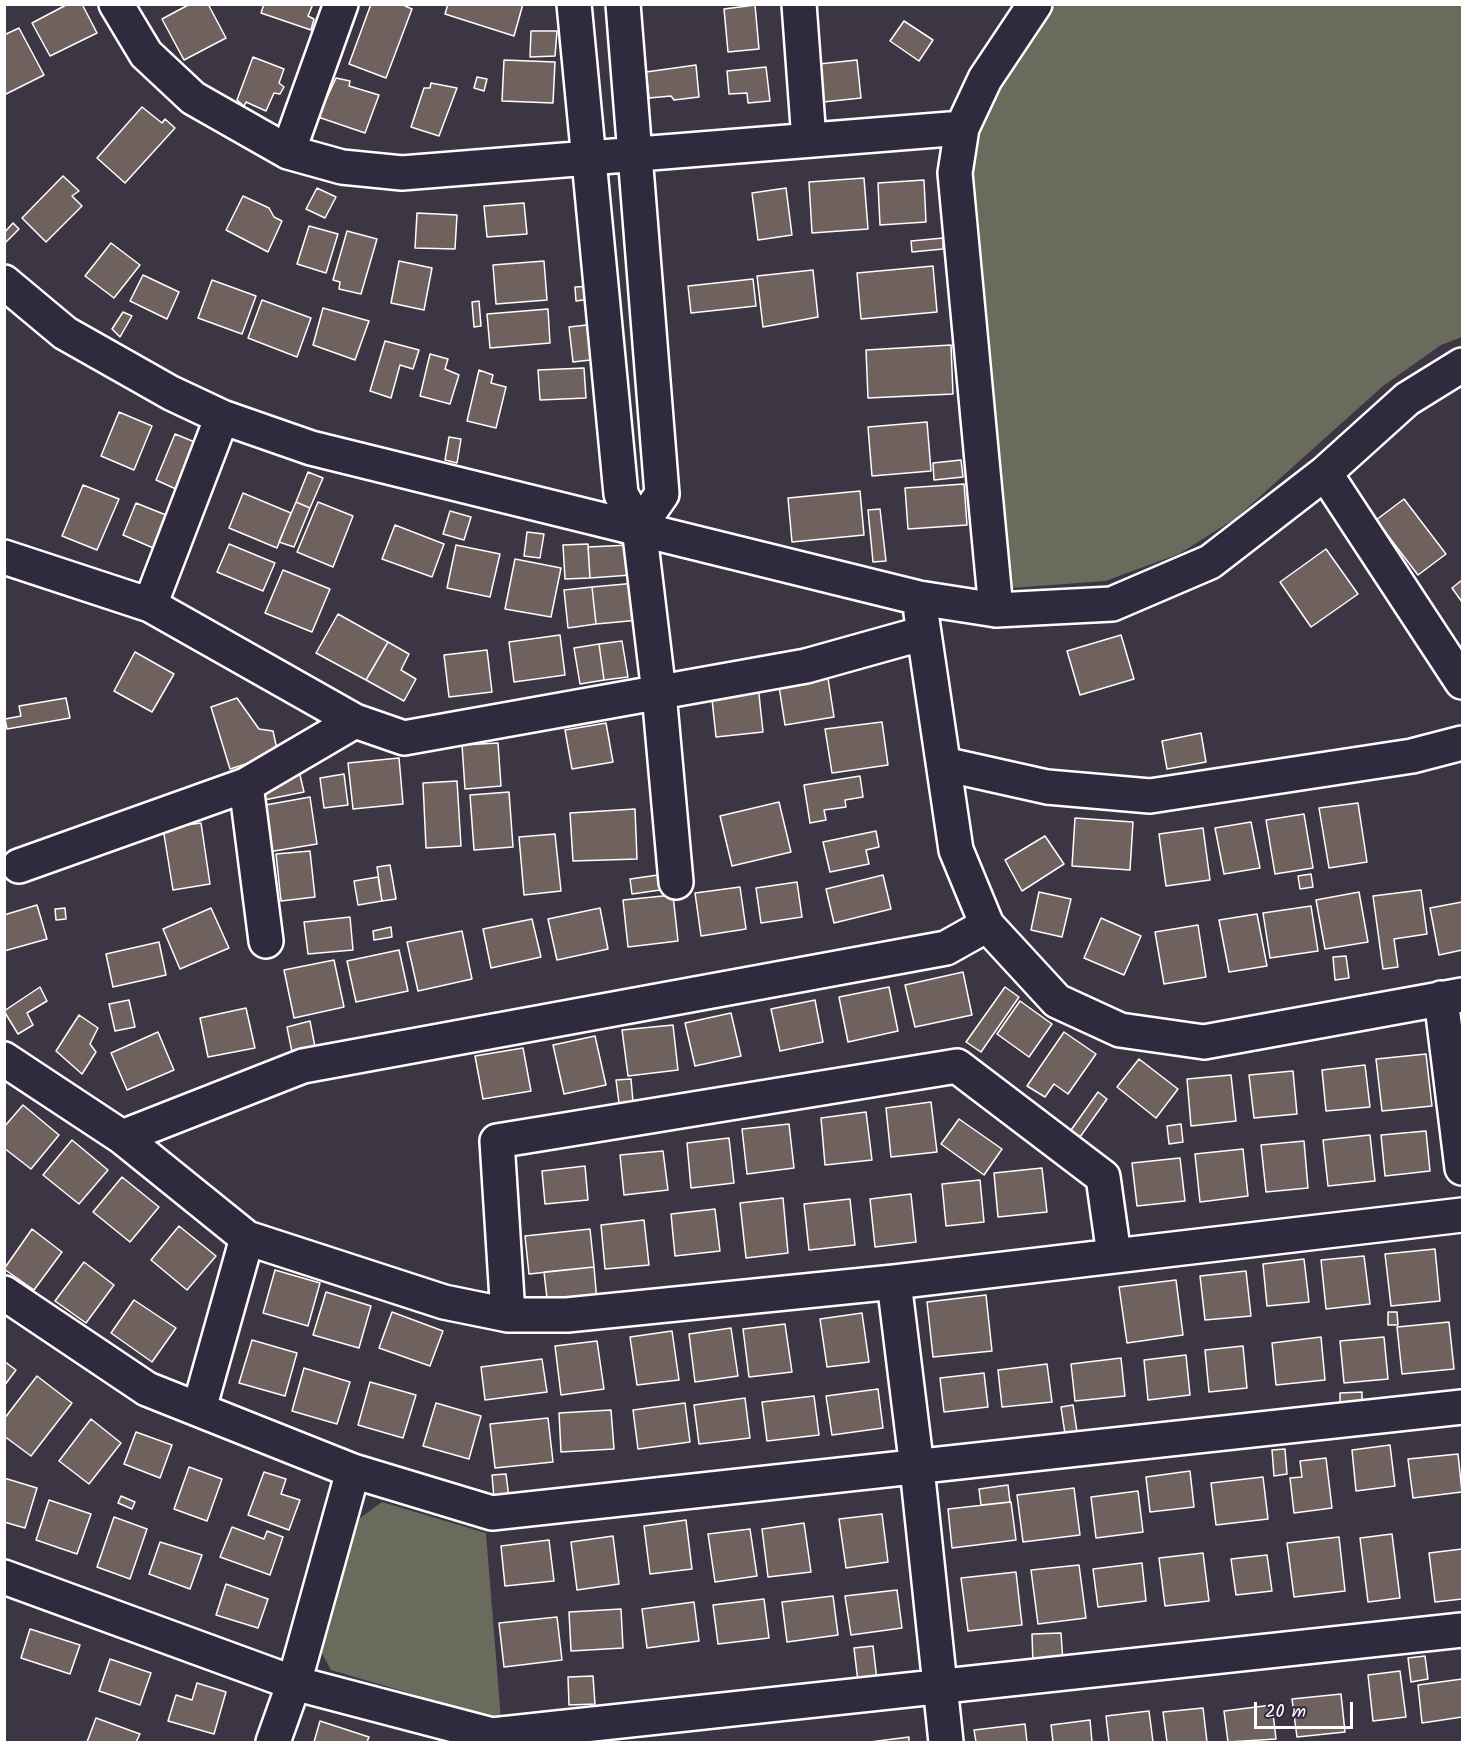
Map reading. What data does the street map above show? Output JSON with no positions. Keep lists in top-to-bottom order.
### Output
{
  "scale_bar": "20 m"
}
